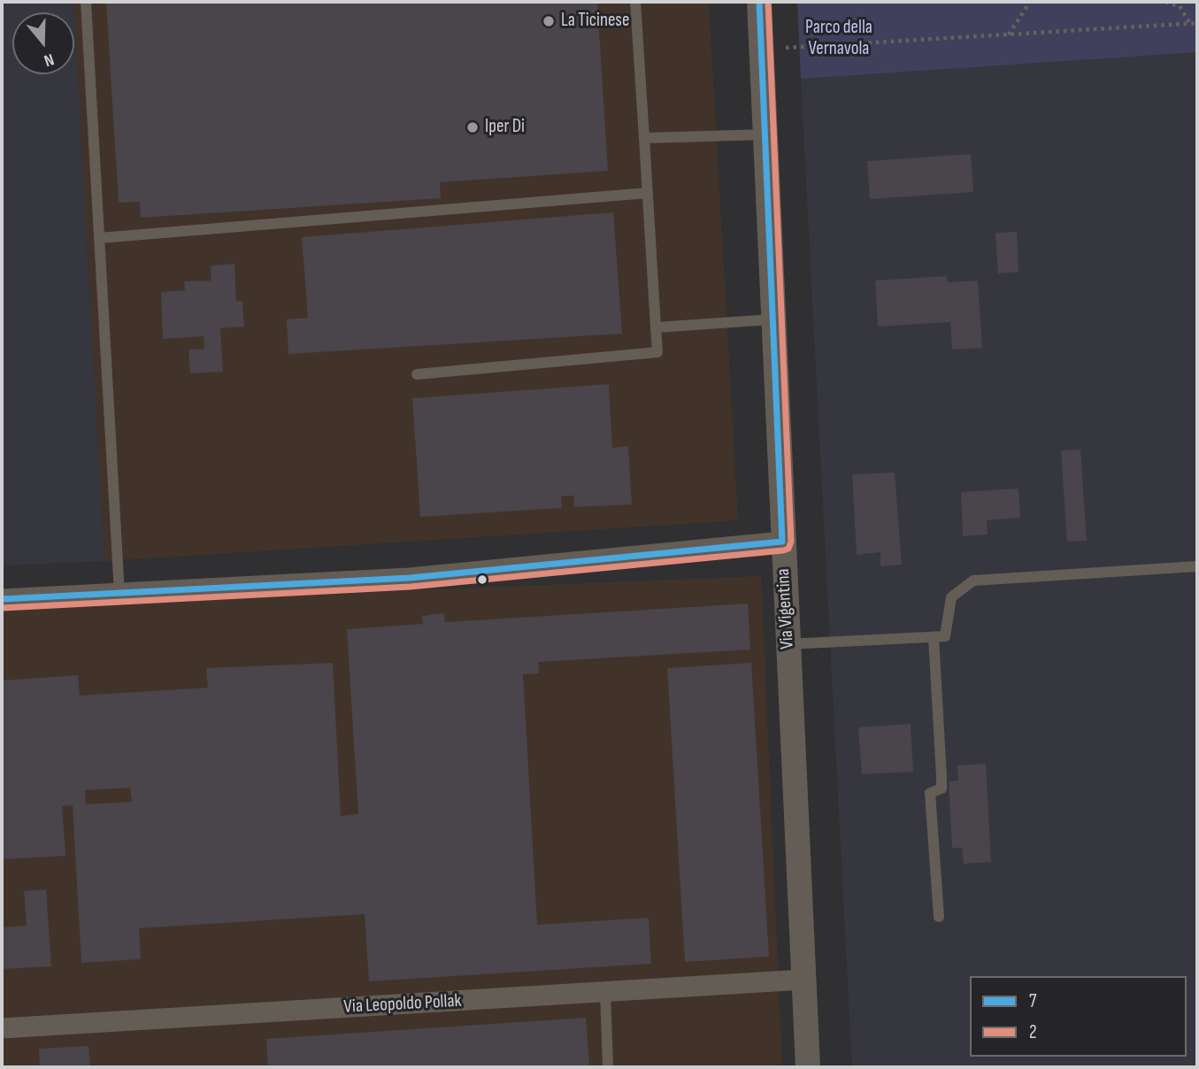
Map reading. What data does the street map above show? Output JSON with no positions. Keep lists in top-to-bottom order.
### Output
{
  "streets": {
    "street": ["Via Vigentina", "Via Leopoldo Pollak"]
  },
  "crossings": [
    ["Via Vigentina", "Via Leopoldo Pollak"]
  ],
  "parks": ["Parco della Vernavola"],
  "places": ["La Ticinese", "Iper Di"],
  "lines": ["transit line 7", "transit line 2"],
  "legend": ["7", "2"],
  "north": "bottom"
}
